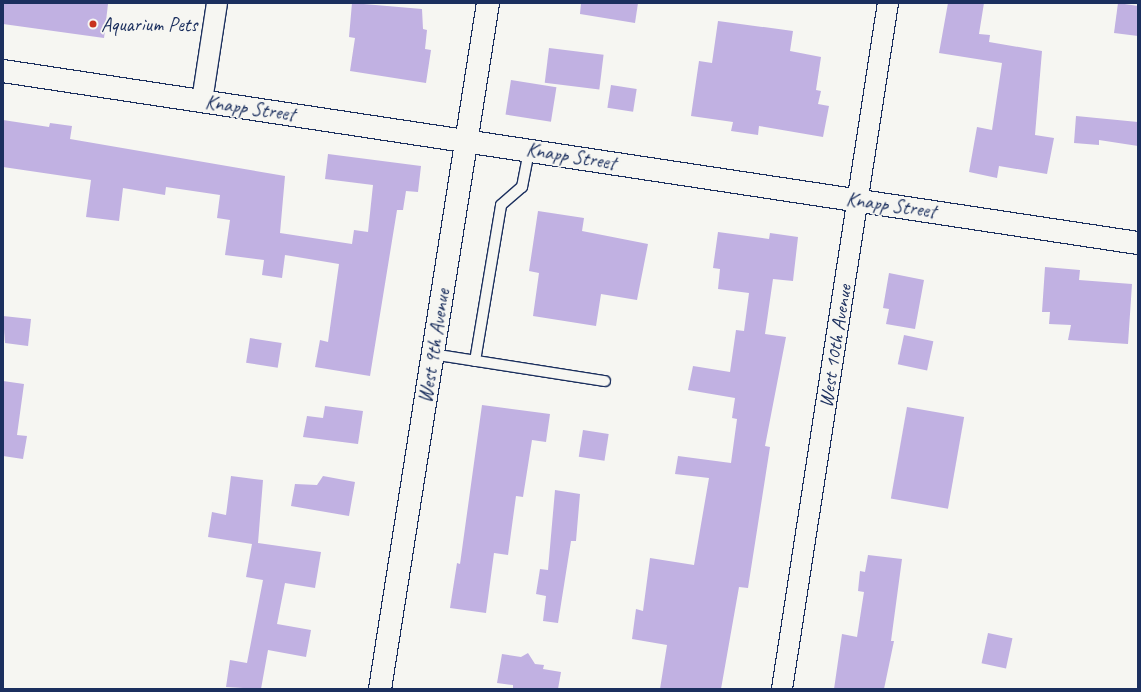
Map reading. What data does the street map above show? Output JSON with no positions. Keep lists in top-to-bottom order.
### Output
{
  "streets": {
    "street": ["Knapp Street", "West 9th Avenue", "West 10th Avenue"]
  },
  "crossings": [
    ["Knapp Street", "West 9th Avenue"],
    ["Knapp Street", "West 10th Avenue"]
  ],
  "places": ["Aquarium Pets"]
}
